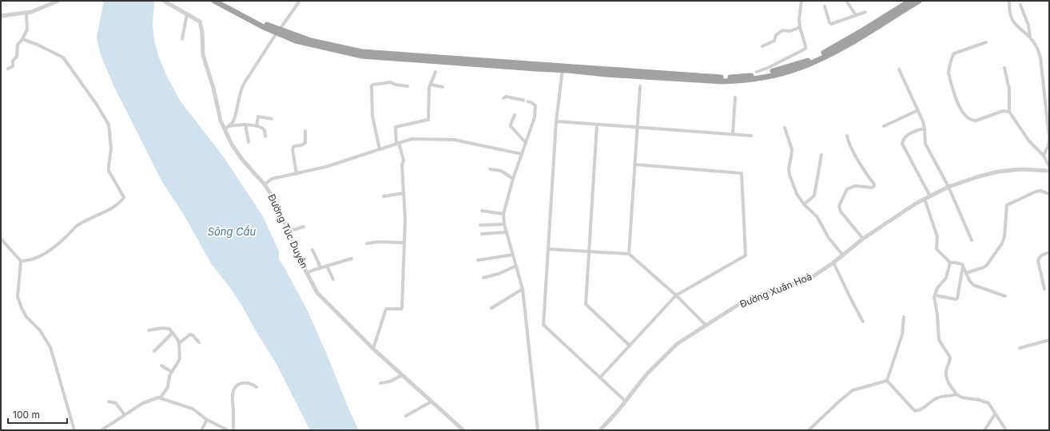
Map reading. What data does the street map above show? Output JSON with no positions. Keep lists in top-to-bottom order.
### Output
{
  "streets": {
    "street": ["Đường Túc Duyên", "Đường Xuân Hoà"]
  },
  "water": ["Sông Cầu"],
  "scale_bar": "100 m"
}
